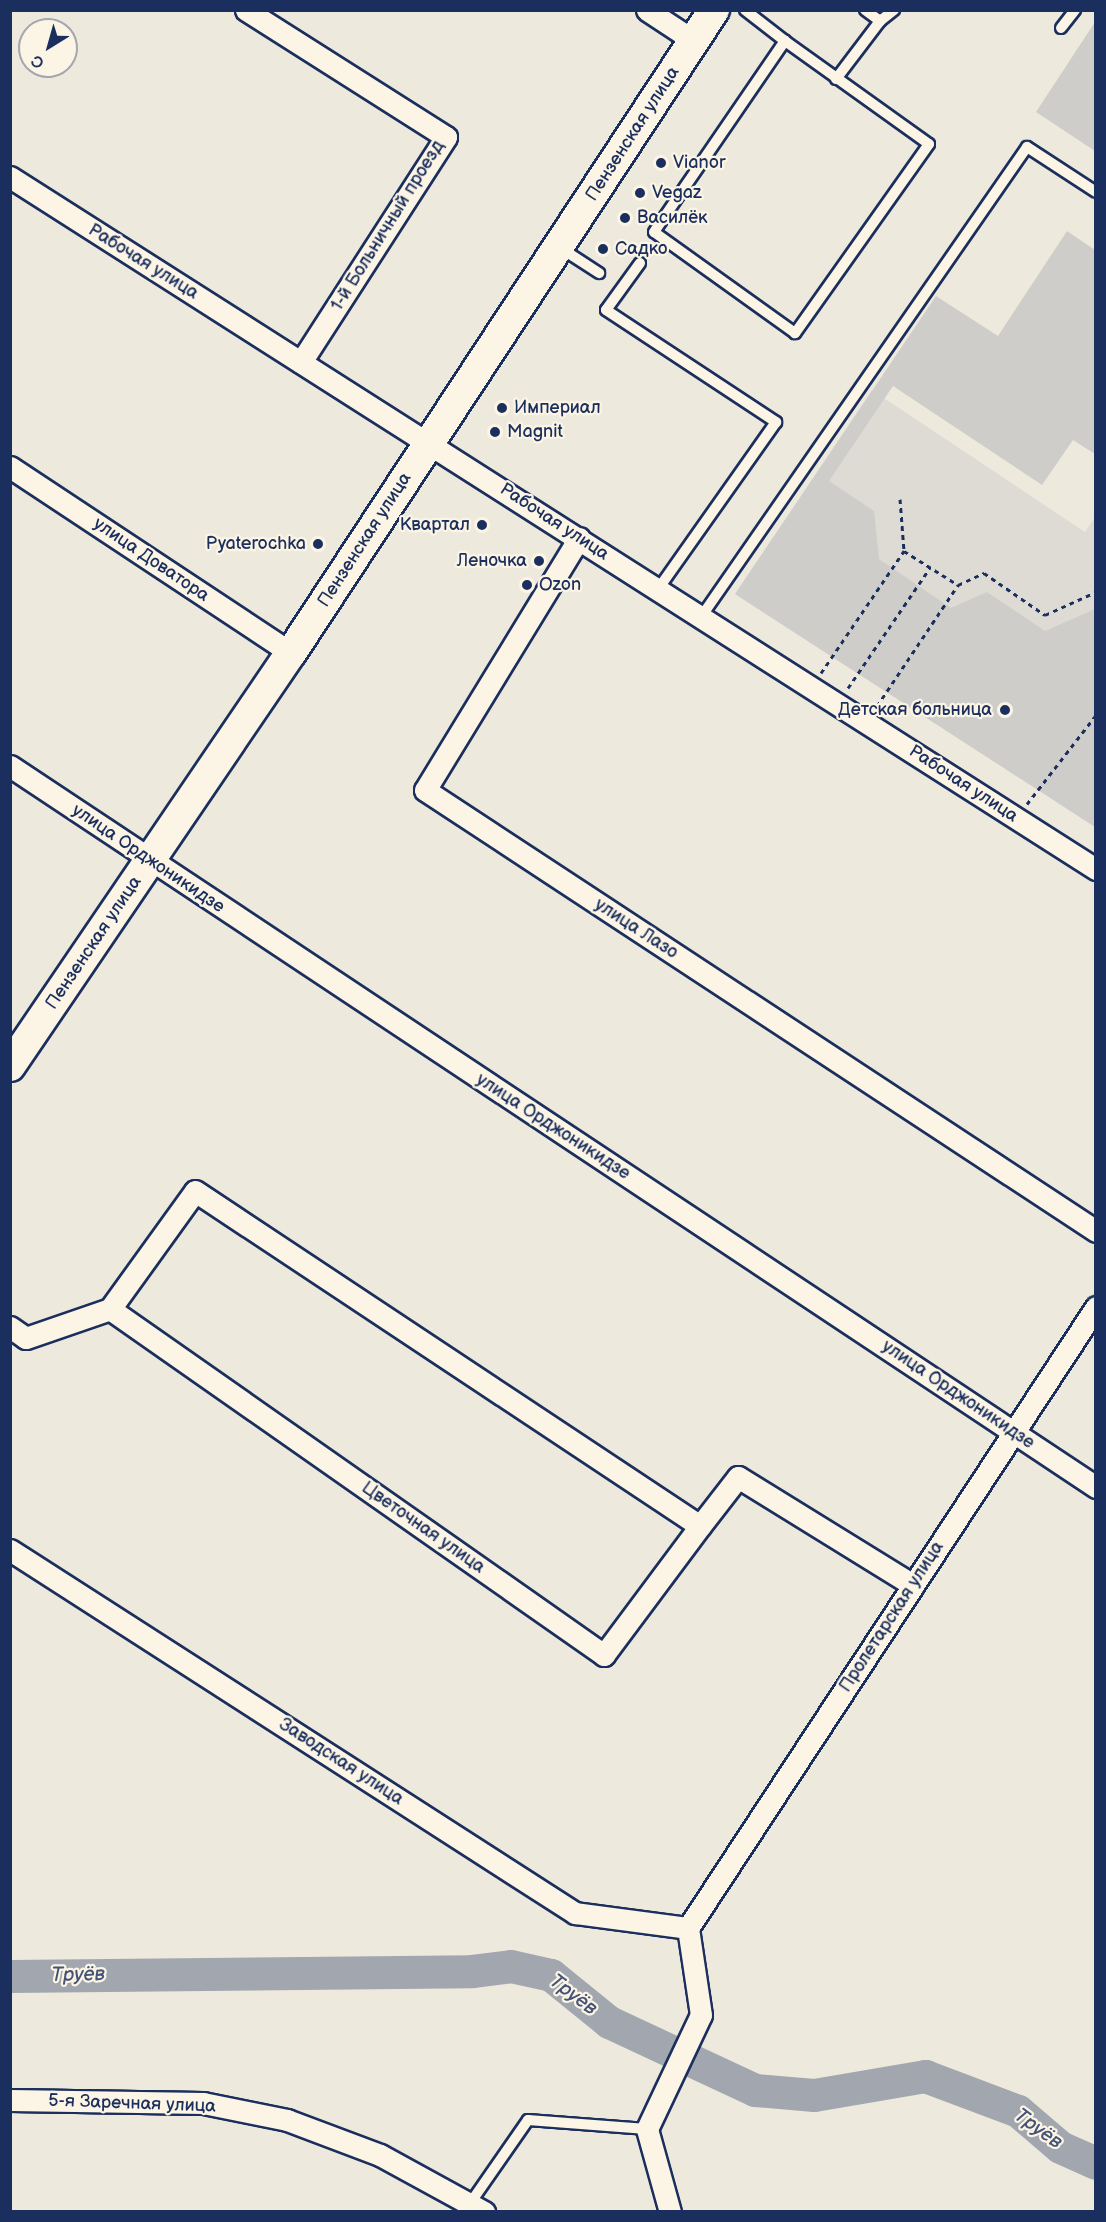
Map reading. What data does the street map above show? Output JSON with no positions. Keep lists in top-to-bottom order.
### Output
{
  "streets": {
    "street": [
      "Пензенская улица",
      "1-й Больничный проезд",
      "Рабочая улица",
      "улица Доватора",
      "улица Орджоникидзе",
      "улица Лазо",
      "Цветочная улица",
      "Пролетарская улица",
      "Заводская улица",
      "5-я Заречная улица"
    ]
  },
  "crossings": [
    ["Пензенская улица", "Рабочая улица"],
    ["Пензенская улица", "улица Доватора"],
    ["Пензенская улица", "улица Орджоникидзе"],
    ["1-й Больничный проезд", "Рабочая улица"],
    ["Рабочая улица", "улица Лазо"],
    ["улица Орджоникидзе", "Пролетарская улица"],
    ["Цветочная улица", "Пролетарская улица"],
    ["Пролетарская улица", "Заводская улица"]
  ],
  "water": ["Труёв"],
  "places": [
    "Vianor",
    "Vegaz",
    "Василёк",
    "Садко",
    "Империал",
    "Magnit",
    "Квартал",
    "Pyaterochka",
    "Леночка",
    "Ozon",
    "Детская больница"
  ],
  "north": "bottom left"
}
